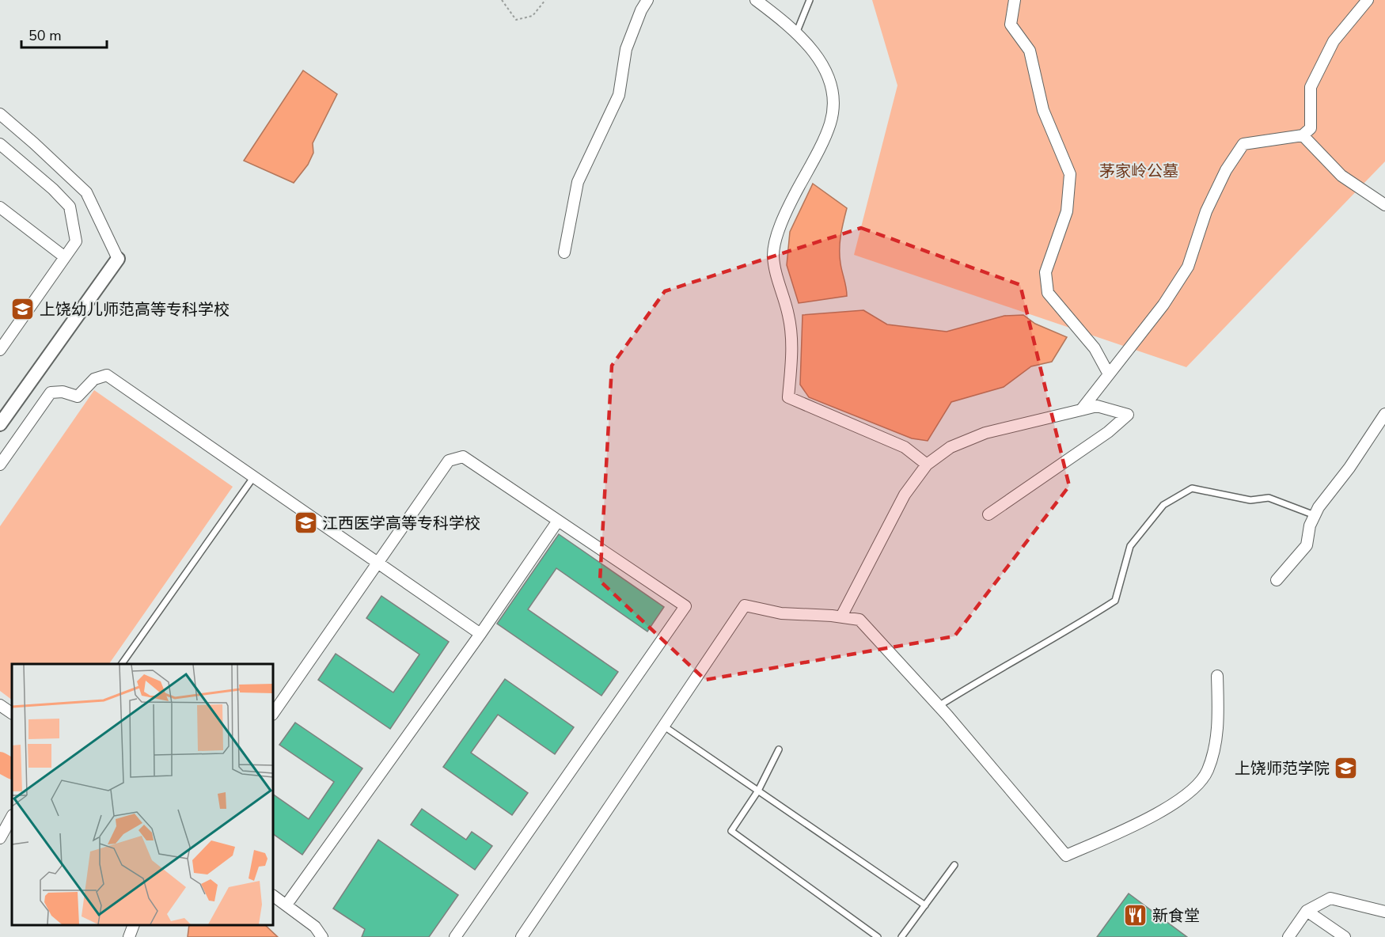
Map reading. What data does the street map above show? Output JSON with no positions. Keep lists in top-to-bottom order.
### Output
{
  "parks": ["茅家岭公墓"],
  "places": {
    "school or university": ["上饶幼儿师范高等专科学校", "江西医学高等专科学校", "上饶师范学院"],
    "restaurant": ["新食堂"]
  },
  "scale_bar": "50 m"
}
